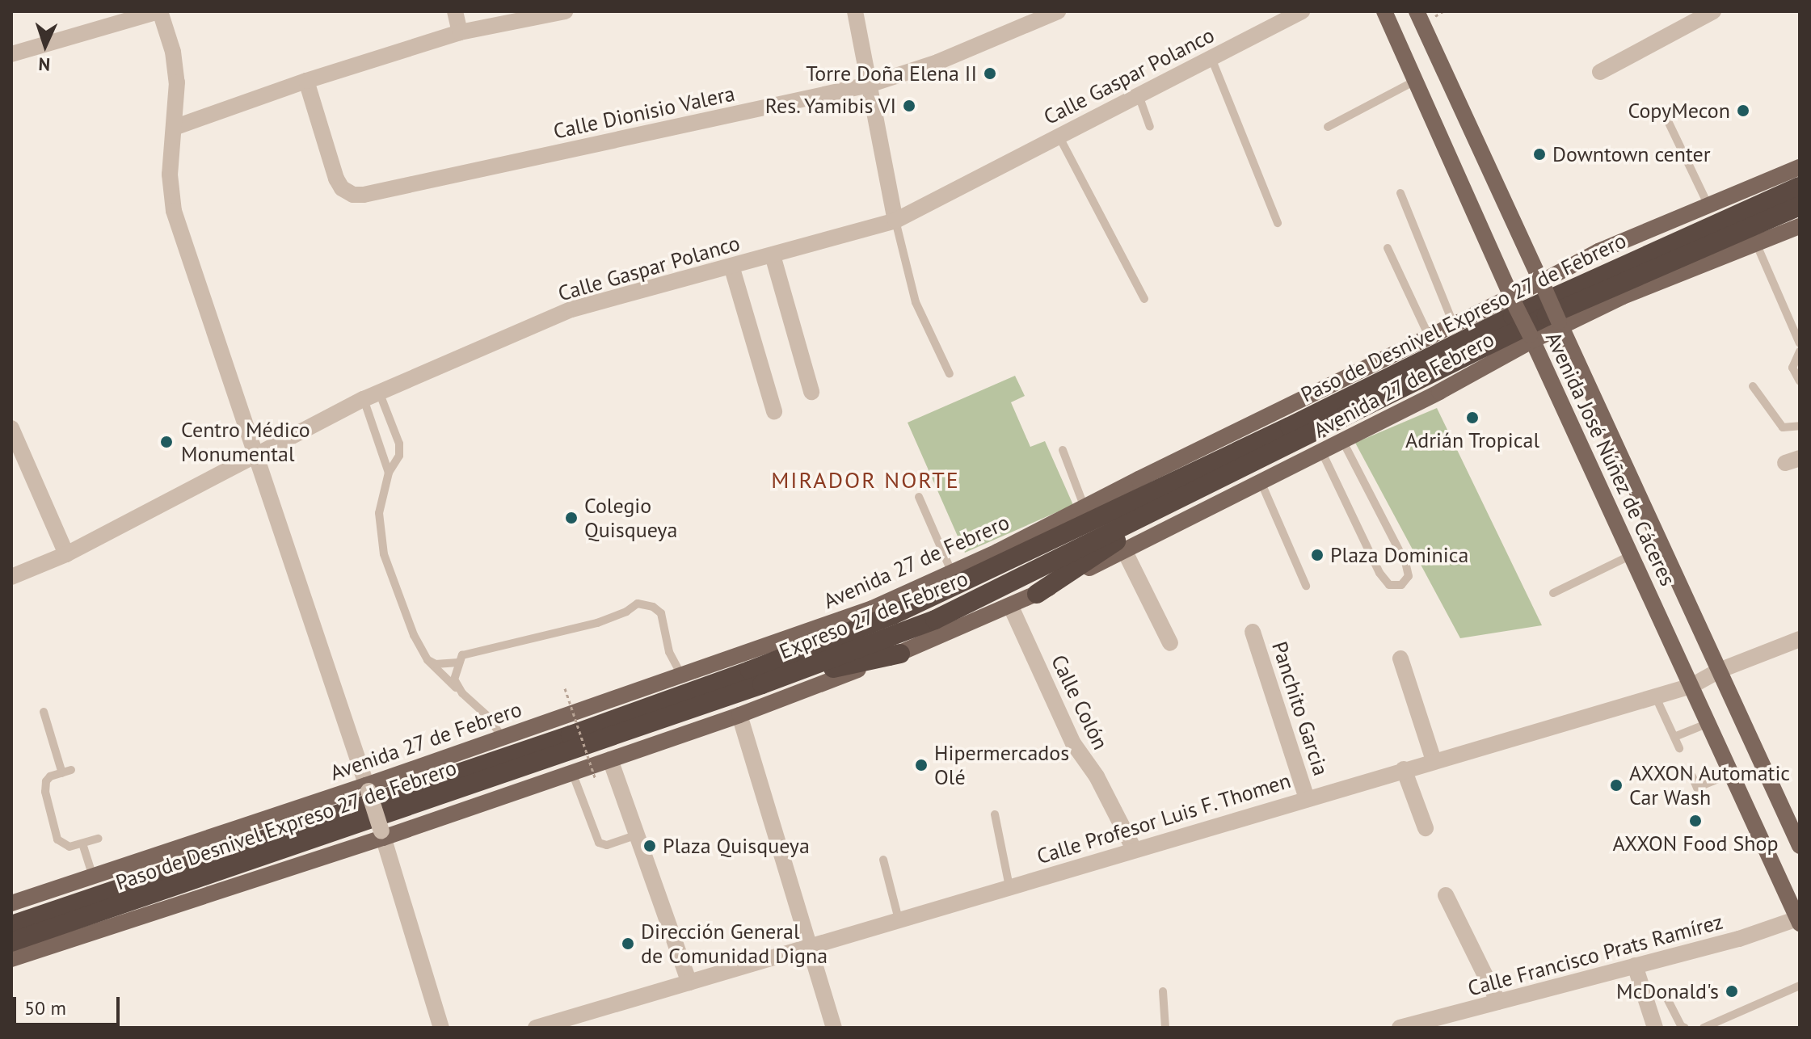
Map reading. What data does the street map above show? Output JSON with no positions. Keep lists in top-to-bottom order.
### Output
{
  "streets": {
    "highway": ["Paso de Desnivel Expreso 27 de Febrero", "Expreso 27 de Febrero"],
    "main road": ["Avenida 27 de Febrero", "Avenida José Núñez de Cáceres"],
    "street": [
      "Calle Gaspar Polanco",
      "Calle Dionisio Valera",
      "Calle Colón",
      "Panchito Garcia",
      "Calle Profesor Luis F. Thomen",
      "Calle Francisco Prats Ramírez"
    ]
  },
  "crossings": [
    ["Paso de Desnivel Expreso 27 de Febrero", "Expreso 27 de Febrero"],
    ["Avenida 27 de Febrero", "Avenida José Núñez de Cáceres"],
    ["Avenida 27 de Febrero", "Calle Colón"],
    ["Avenida José Núñez de Cáceres", "Calle Profesor Luis F. Thomen"],
    ["Avenida José Núñez de Cáceres", "Calle Francisco Prats Ramírez"],
    ["Calle Colón", "Calle Profesor Luis F. Thomen"],
    ["Panchito Garcia", "Calle Profesor Luis F. Thomen"]
  ],
  "districts": ["MIRADOR NORTE"],
  "places": [
    "Torre Doña Elena II",
    "Res. Yamibis VI",
    "CopyMecon",
    "Downtown center",
    "Adrián Tropical",
    "Centro Médico Monumental",
    "Colegio Quisqueya",
    "Plaza Dominica",
    "Hipermercados Olé",
    "AXXON Automatic Car Wash",
    "AXXON Food Shop",
    "Plaza Quisqueya",
    "Dirección General de Comunidad Digna",
    "McDonald's"
  ],
  "scale_bar": "50 m",
  "north": "bottom"
}
